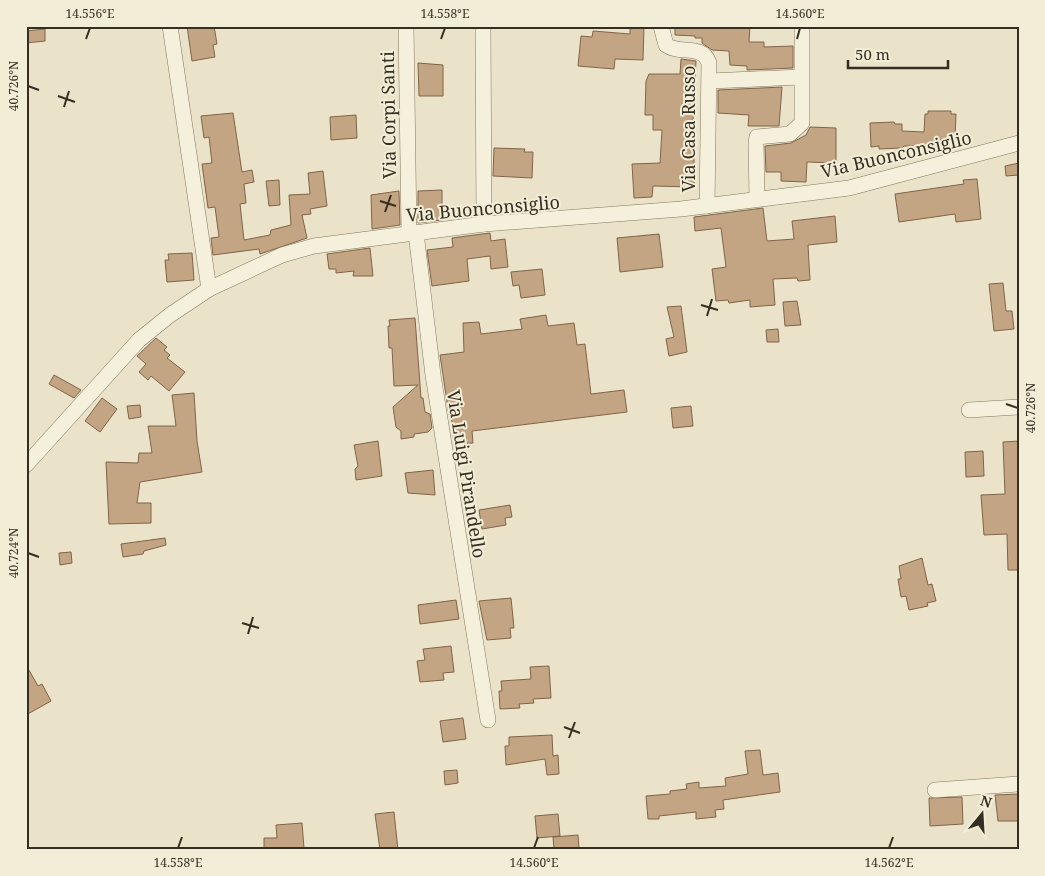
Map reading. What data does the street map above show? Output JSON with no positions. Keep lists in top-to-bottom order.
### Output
{
  "streets": {
    "street": [
      "Via Corpi Santi",
      "Via Casa Russo",
      "Via Buonconsiglio",
      "Via Luigi Pirandello"
    ]
  },
  "crossings": [
    ["Via Corpi Santi", "Via Buonconsiglio"],
    ["Via Corpi Santi", "Via Luigi Pirandello"],
    ["Via Casa Russo", "Via Buonconsiglio"],
    ["Via Buonconsiglio", "Via Luigi Pirandello"]
  ],
  "scale_bar": "50 m",
  "north": "top",
  "coordinates": [
    "14.556°E",
    "14.558°E",
    "14.560°E",
    "40.726°N",
    "40.724°N",
    "14.562°E"
  ]
}
